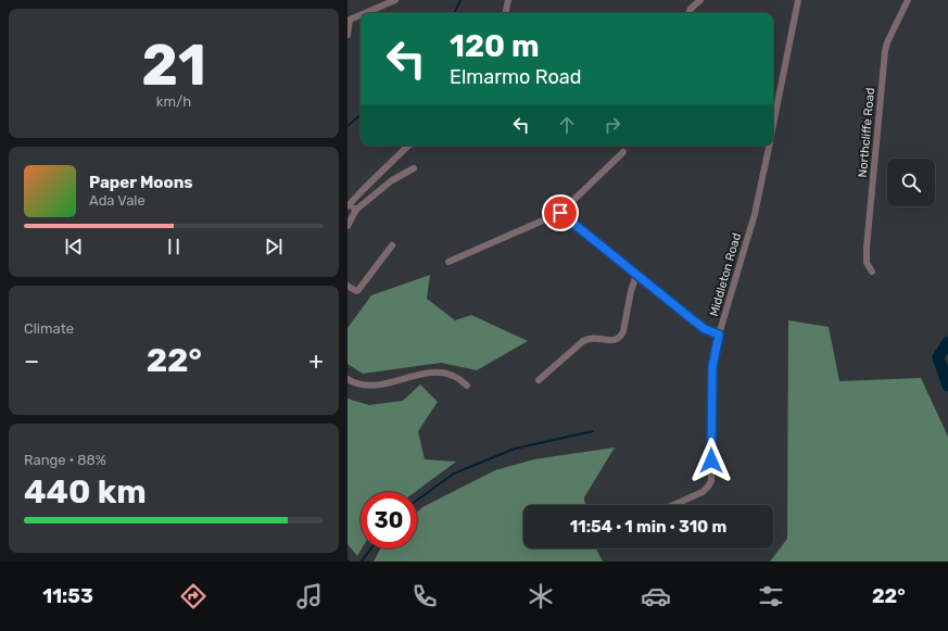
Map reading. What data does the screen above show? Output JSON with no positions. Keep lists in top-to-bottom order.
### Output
{
  "streets": {
    "street": ["Northcliffe Road", "Middleton Road"]
  },
  "page": {
    "tile": [
      ["21", "km/h"],
      "Climate",
      ["Range · 88%", "440 km"]
    ],
    "turn": ["120 m", "Elmarmo Road"],
    "song": ["Paper Moons", "Ada Vale"],
    "heat": ["−", "22°", "+"],
    "limit": "30",
    "trip": "11:54 · 1 min · 310 m",
    "tabs": ["11:53", "22°"]
  }
}
